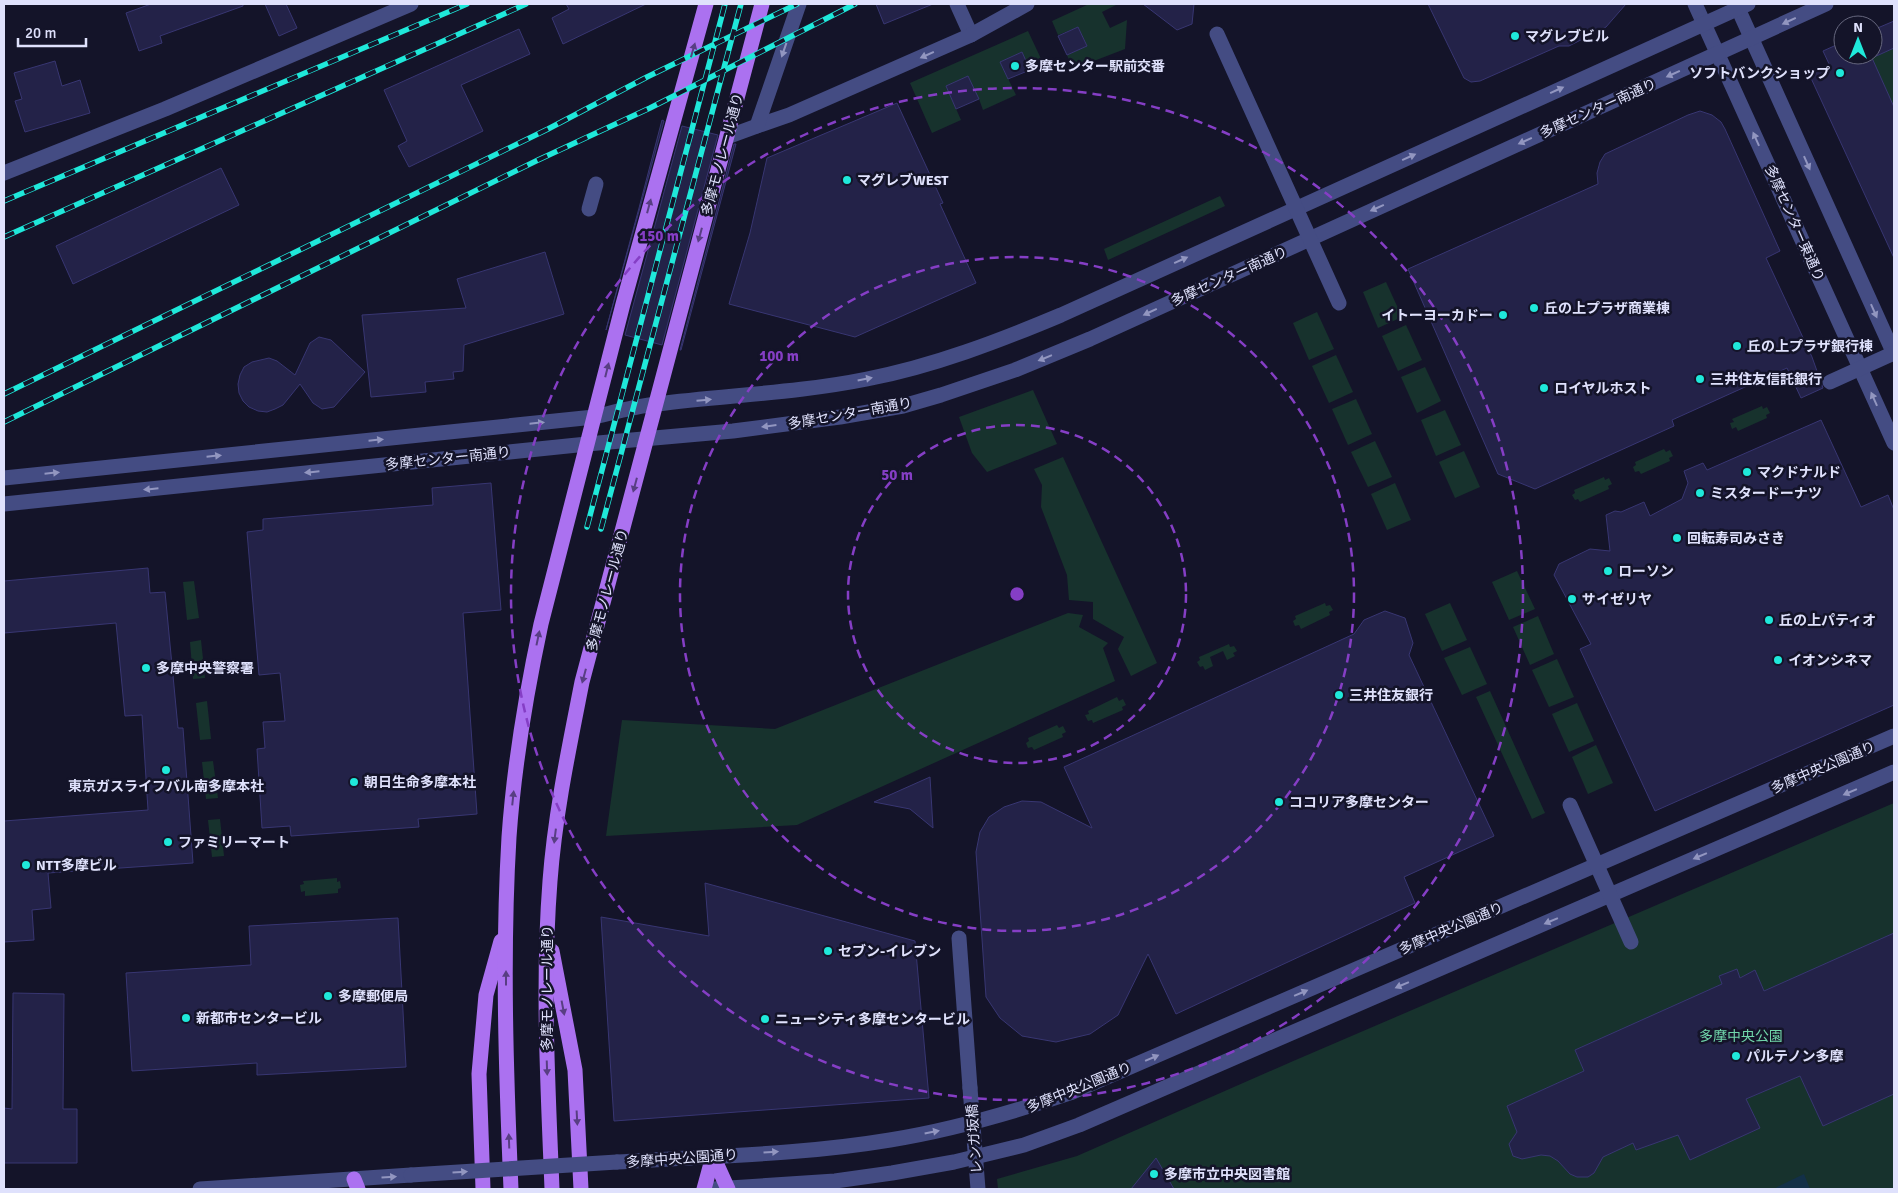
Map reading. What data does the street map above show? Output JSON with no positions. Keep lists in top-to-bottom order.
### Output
{
  "streets": {
    "main road": ["多摩モノレール通り"],
    "street": [
      "多摩センター南通り",
      "多摩センター東通り",
      "多摩中央公園通り",
      "レンガ坂橋"
    ]
  },
  "crossings": [
    ["多摩センター南通り", "多摩モノレール通り"],
    ["多摩センター南通り", "多摩センター東通り"]
  ],
  "parks": ["多摩中央公園"],
  "places": [
    "マグレブビル",
    "多摩センター駅前交番",
    "ソフトバンクショップ",
    "マグレブWEST",
    "丘の上プラザ商業棟",
    "イトーヨーカドー",
    "丘の上プラザ銀行棟",
    "三井住友信託銀行",
    "ロイヤルホスト",
    "マクドナルド",
    "ミスタードーナツ",
    "回転寿司みさき",
    "ローソン",
    "サイゼリヤ",
    "丘の上パティオ",
    "イオンシネマ",
    "多摩中央警察署",
    "三井住友銀行",
    "東京ガスライフバル南多摩本社",
    "朝日生命多摩本社",
    "ココリア多摩センター",
    "ファミリーマート",
    "NTT多摩ビル",
    "セブン-イレブン",
    "多摩郵便局",
    "新都市センタービル",
    "ニューシティ多摩センタービル",
    "パルテノン多摩",
    "多摩市立中央図書館"
  ],
  "scale_bar": "20 m",
  "north": "top",
  "rings": ["150 m", "100 m", "50 m"]
}
